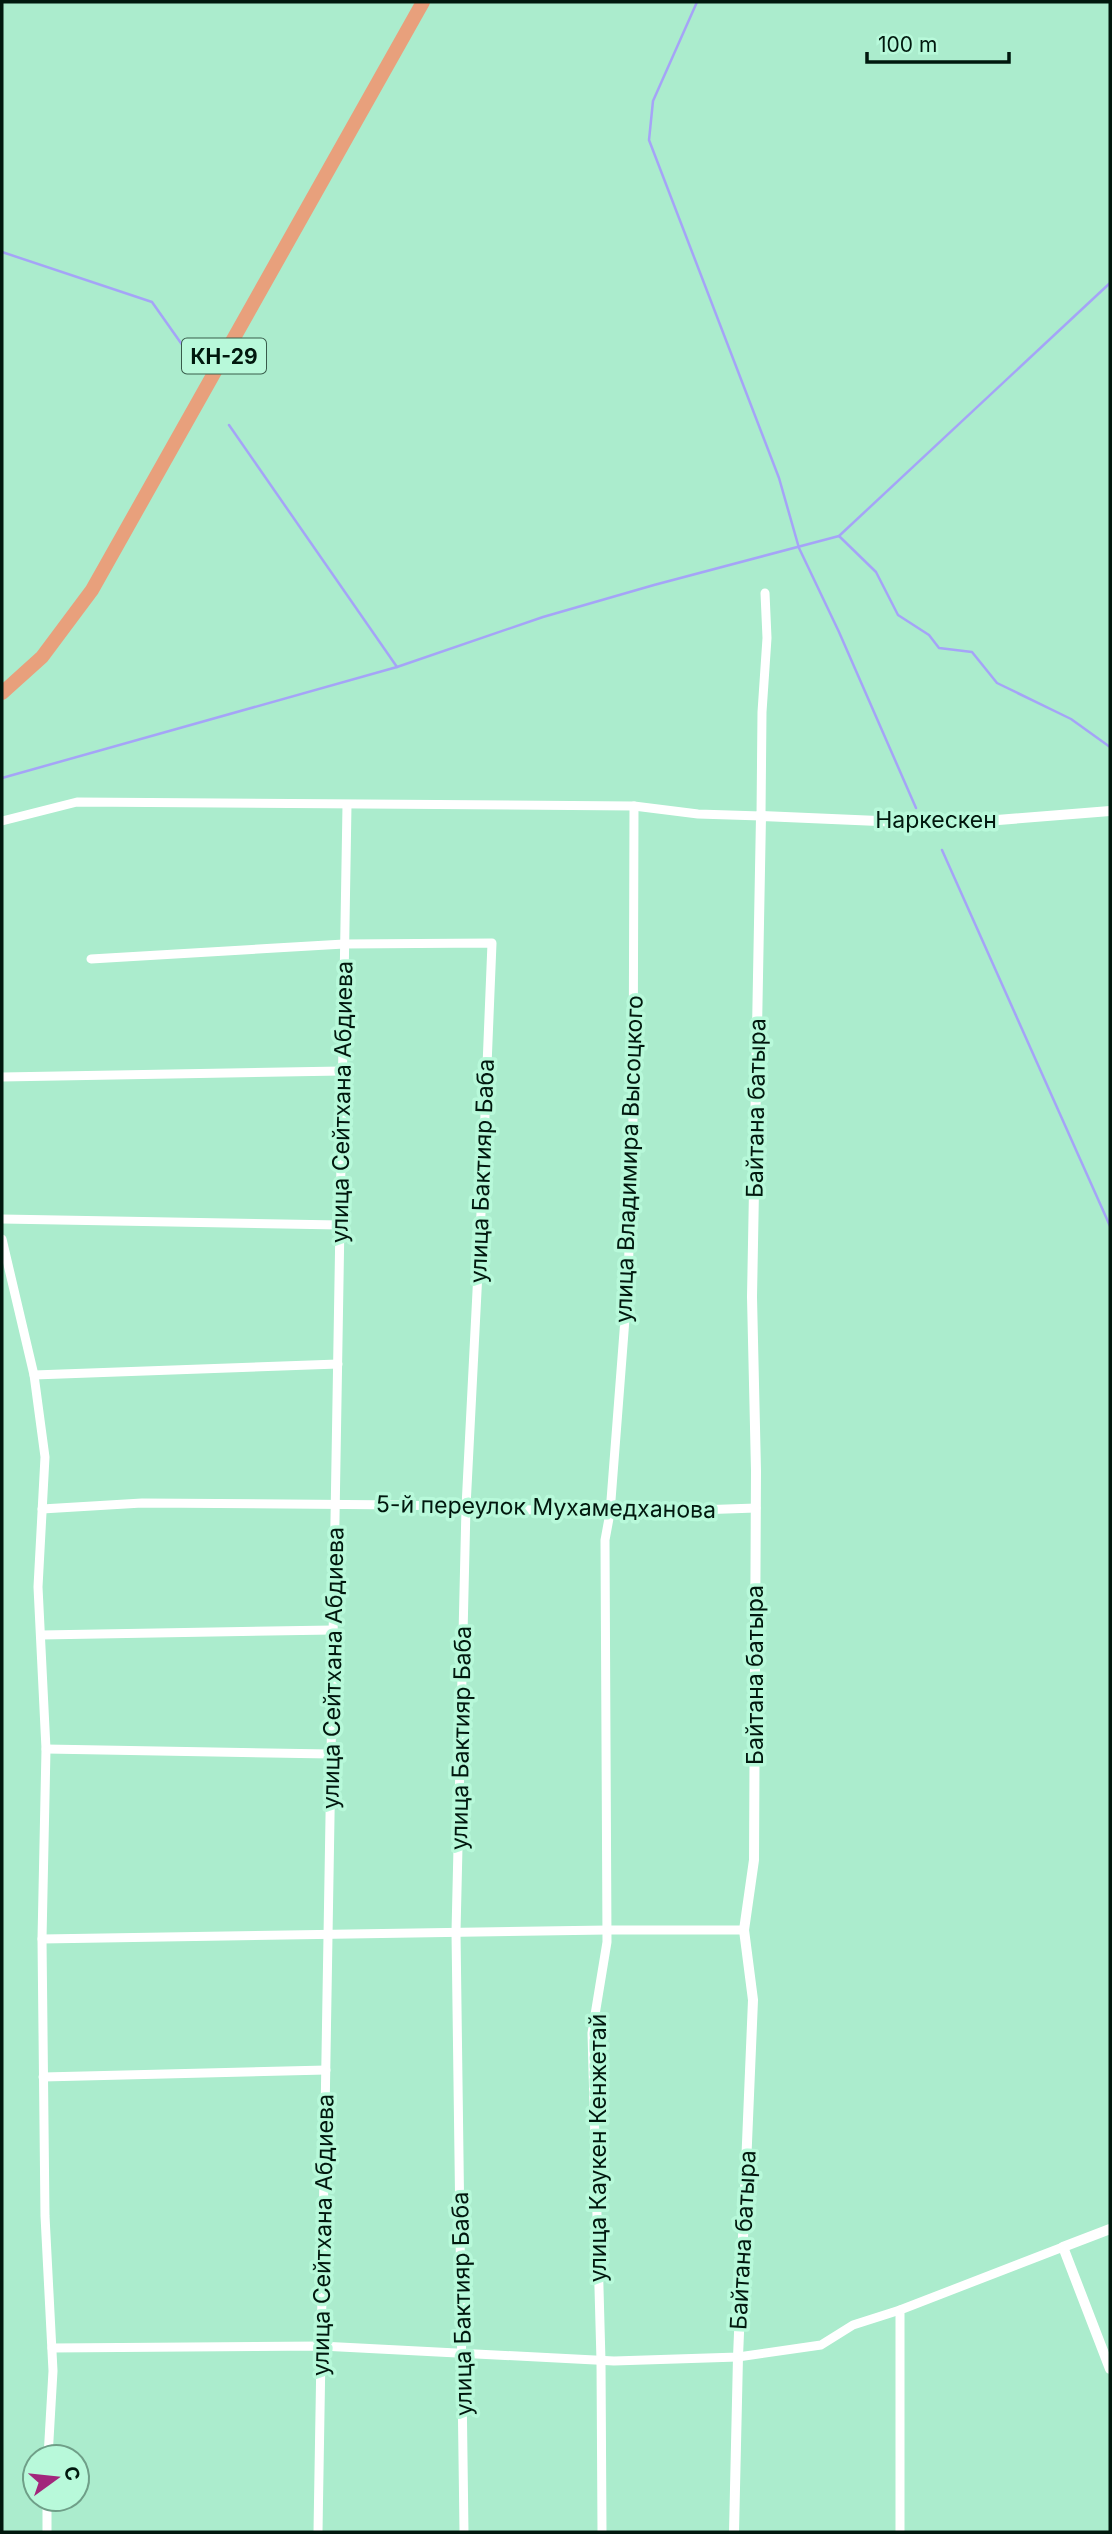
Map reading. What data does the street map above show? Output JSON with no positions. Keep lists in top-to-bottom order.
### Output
{
  "streets": {
    "main road": ["КН-29"],
    "street": [
      "Наркескен",
      "улица Сейтхана Абдиева",
      "Байтана батыра",
      "улица Владимира Высоцкого",
      "улица Бактияр Баба",
      "5-й переулок Мухамедханова",
      "улица Каукен Кенжетай"
    ]
  },
  "crossings": [
    ["Наркескен", "Байтана батыра"],
    ["улица Сейтхана Абдиева", "улица Бактияр Баба"],
    ["улица Сейтхана Абдиева", "5-й переулок Мухамедханова"],
    ["Байтана батыра", "5-й переулок Мухамедханова"],
    ["улица Владимира Высоцкого", "5-й переулок Мухамедханова"],
    ["улица Владимира Высоцкого", "улица Каукен Кенжетай"],
    ["улица Бактияр Баба", "5-й переулок Мухамедханова"],
    ["5-й переулок Мухамедханова", "улица Каукен Кенжетай"]
  ],
  "scale_bar": "100 m",
  "north": "right"
}
